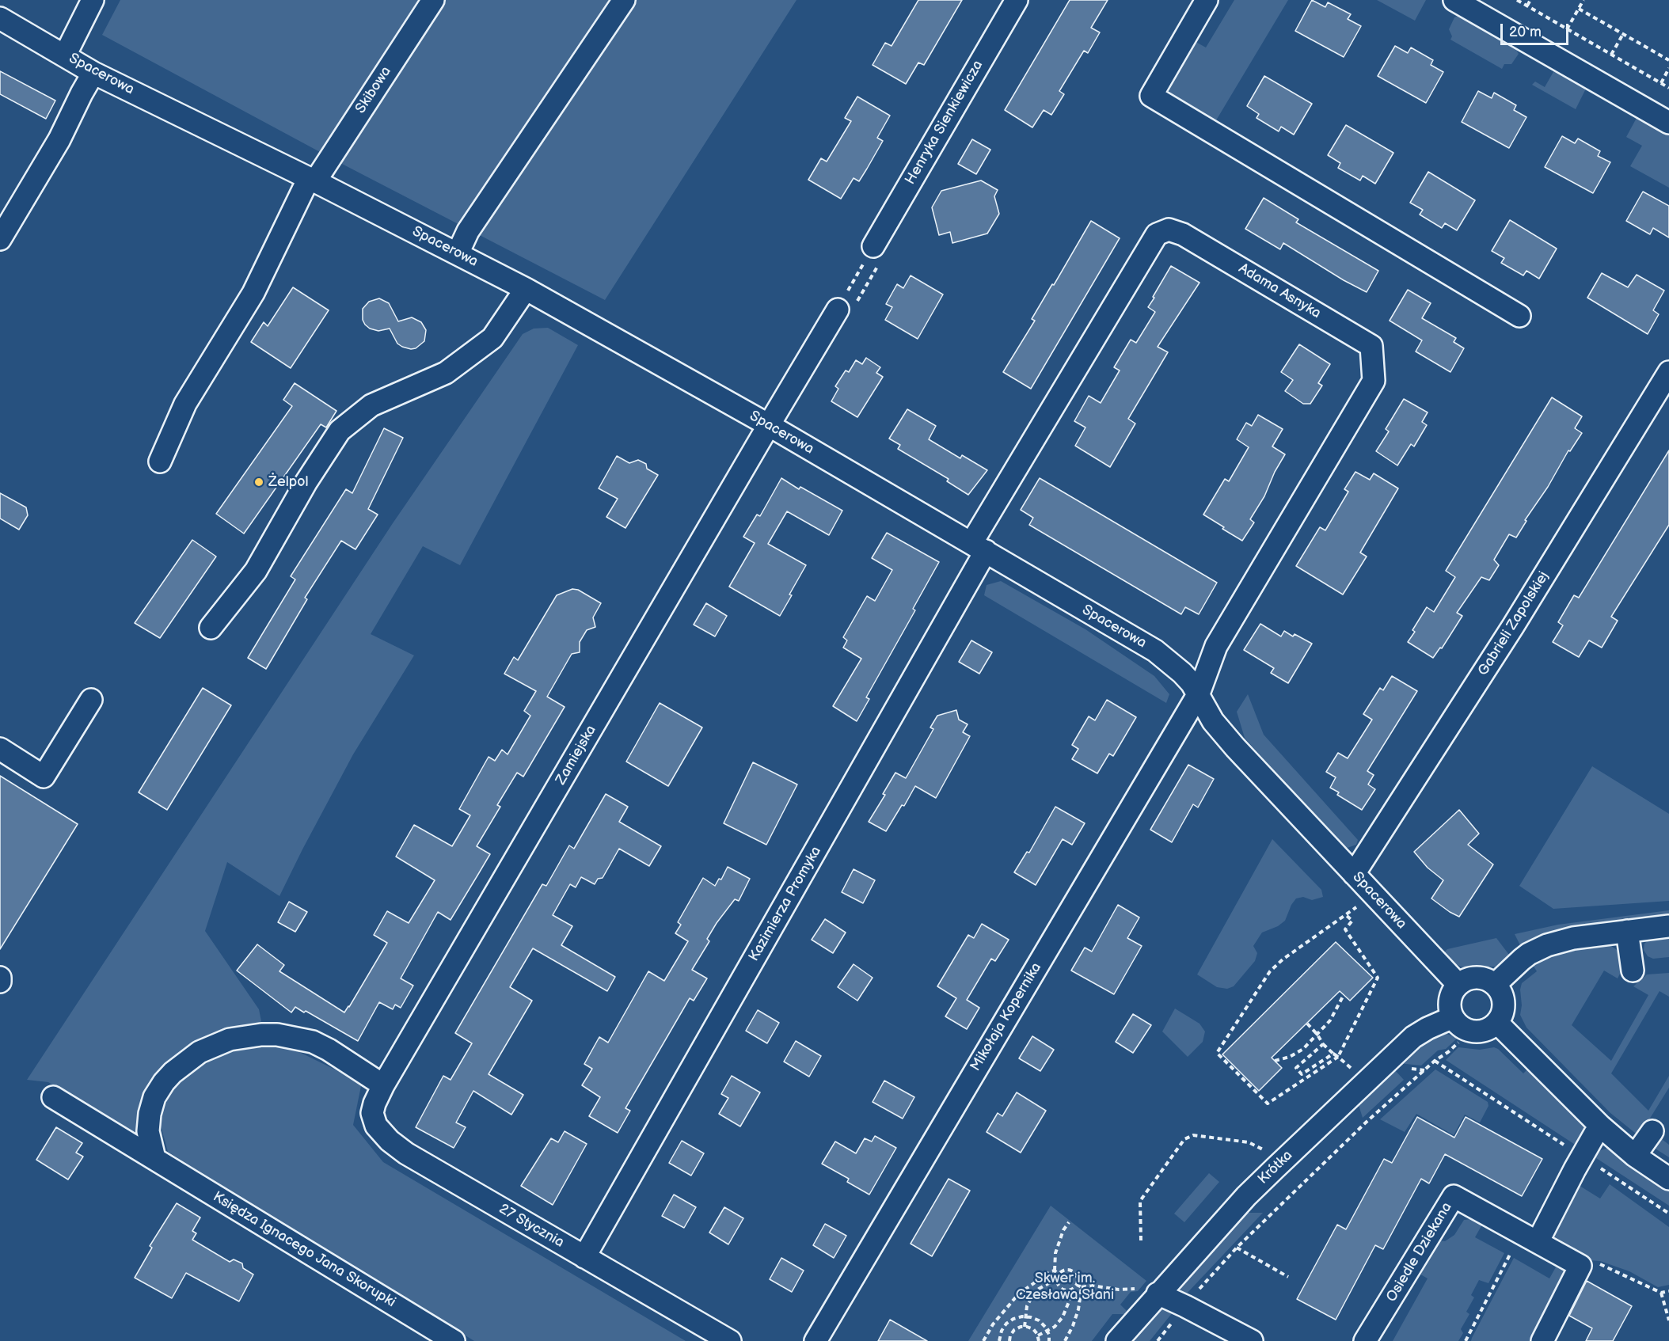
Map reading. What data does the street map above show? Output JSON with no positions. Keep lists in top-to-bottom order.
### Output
{
  "streets": {
    "street": [
      "Spacerowa",
      "Skibowa",
      "Henryka Sienkiewicza",
      "Adama Asnyka",
      "Gabrieli Zapolskiej",
      "Zamiejska",
      "Kazimierza Promyka",
      "Mikołaja Kopernika",
      "Krótka",
      "27 Stycznia",
      "Księdza Ignacego Jana Skorupki",
      "Osiedle Dziekana"
    ]
  },
  "crossings": [
    ["Spacerowa", "Skibowa"],
    ["Spacerowa", "Adama Asnyka"],
    ["Spacerowa", "Gabrieli Zapolskiej"],
    ["Spacerowa", "Zamiejska"],
    ["Spacerowa", "Kazimierza Promyka"],
    ["Spacerowa", "Mikołaja Kopernika"],
    ["Spacerowa", "Krótka"],
    ["Adama Asnyka", "Kazimierza Promyka"],
    ["Adama Asnyka", "Mikołaja Kopernika"],
    ["Zamiejska", "27 Stycznia"],
    ["Kazimierza Promyka", "27 Stycznia"]
  ],
  "parks": ["Skwer im. Czesława Słani"],
  "places": ["Żelpol"],
  "scale_bar": "20 m"
}
